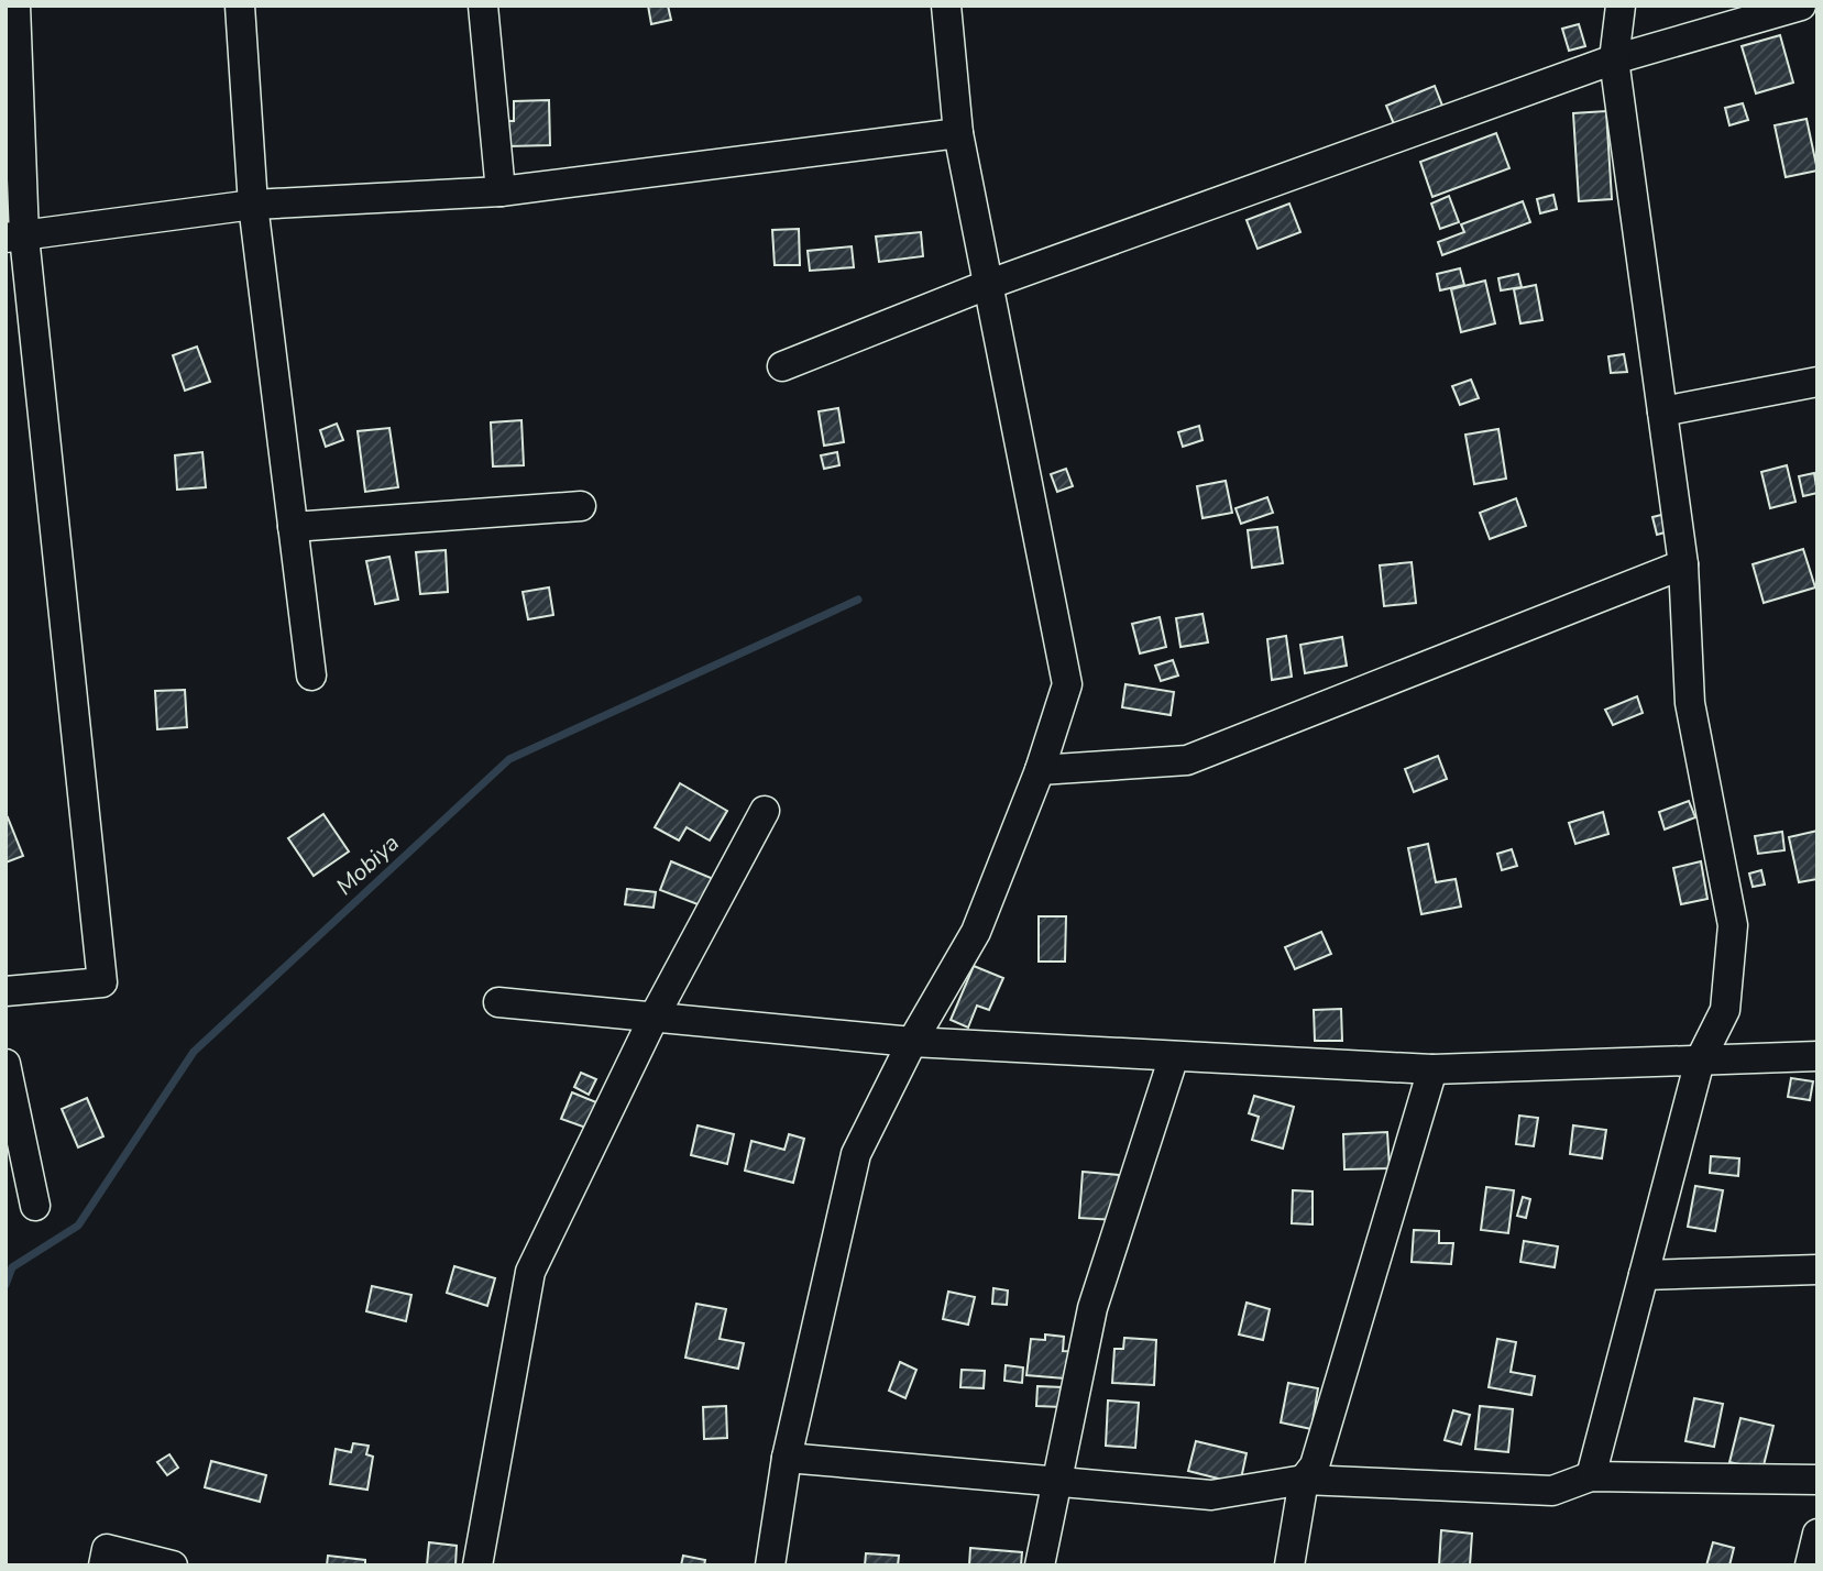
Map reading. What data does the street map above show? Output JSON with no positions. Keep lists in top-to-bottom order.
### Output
{
  "water": ["Mobiya"]
}
